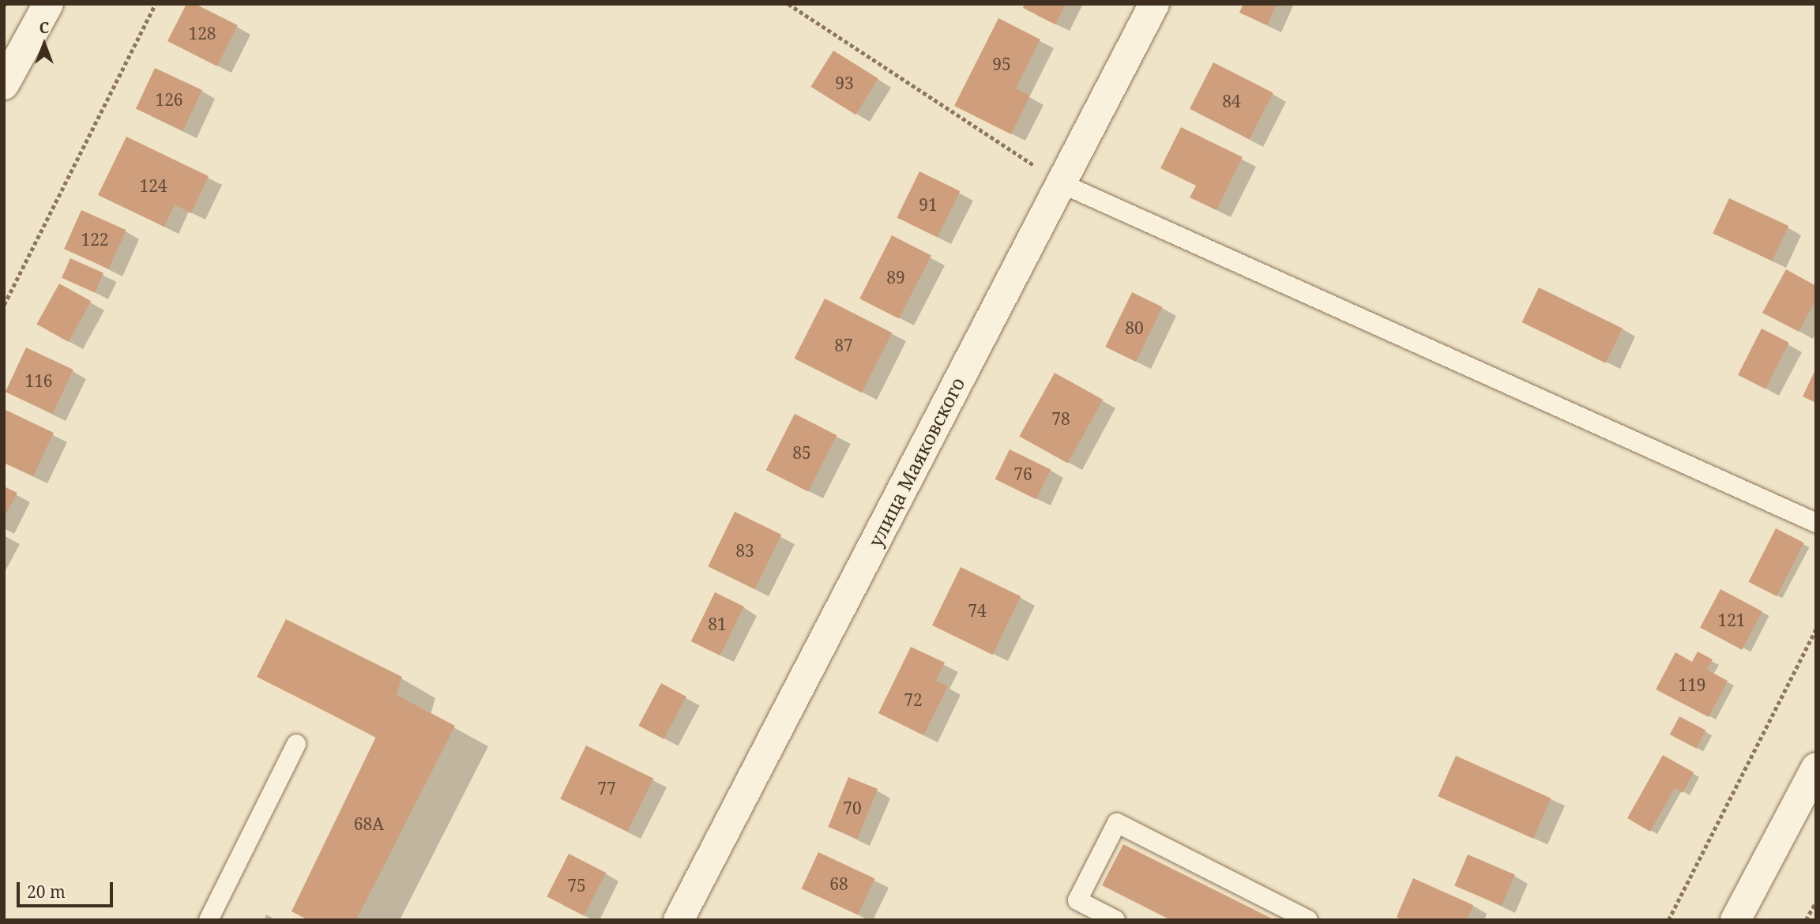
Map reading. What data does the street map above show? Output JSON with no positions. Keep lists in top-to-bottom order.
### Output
{
  "streets": {
    "street": ["улица Маяковского"]
  },
  "house_numbers": [
    "128",
    "95",
    "93",
    "126",
    "84",
    "124",
    "91",
    "122",
    "89",
    "80",
    "87",
    "116",
    "78",
    "85",
    "76",
    "83",
    "74",
    "121",
    "81",
    "119",
    "72",
    "77",
    "70",
    "68А",
    "68",
    "75"
  ],
  "scale_bar": "20 m",
  "north": "top"
}
